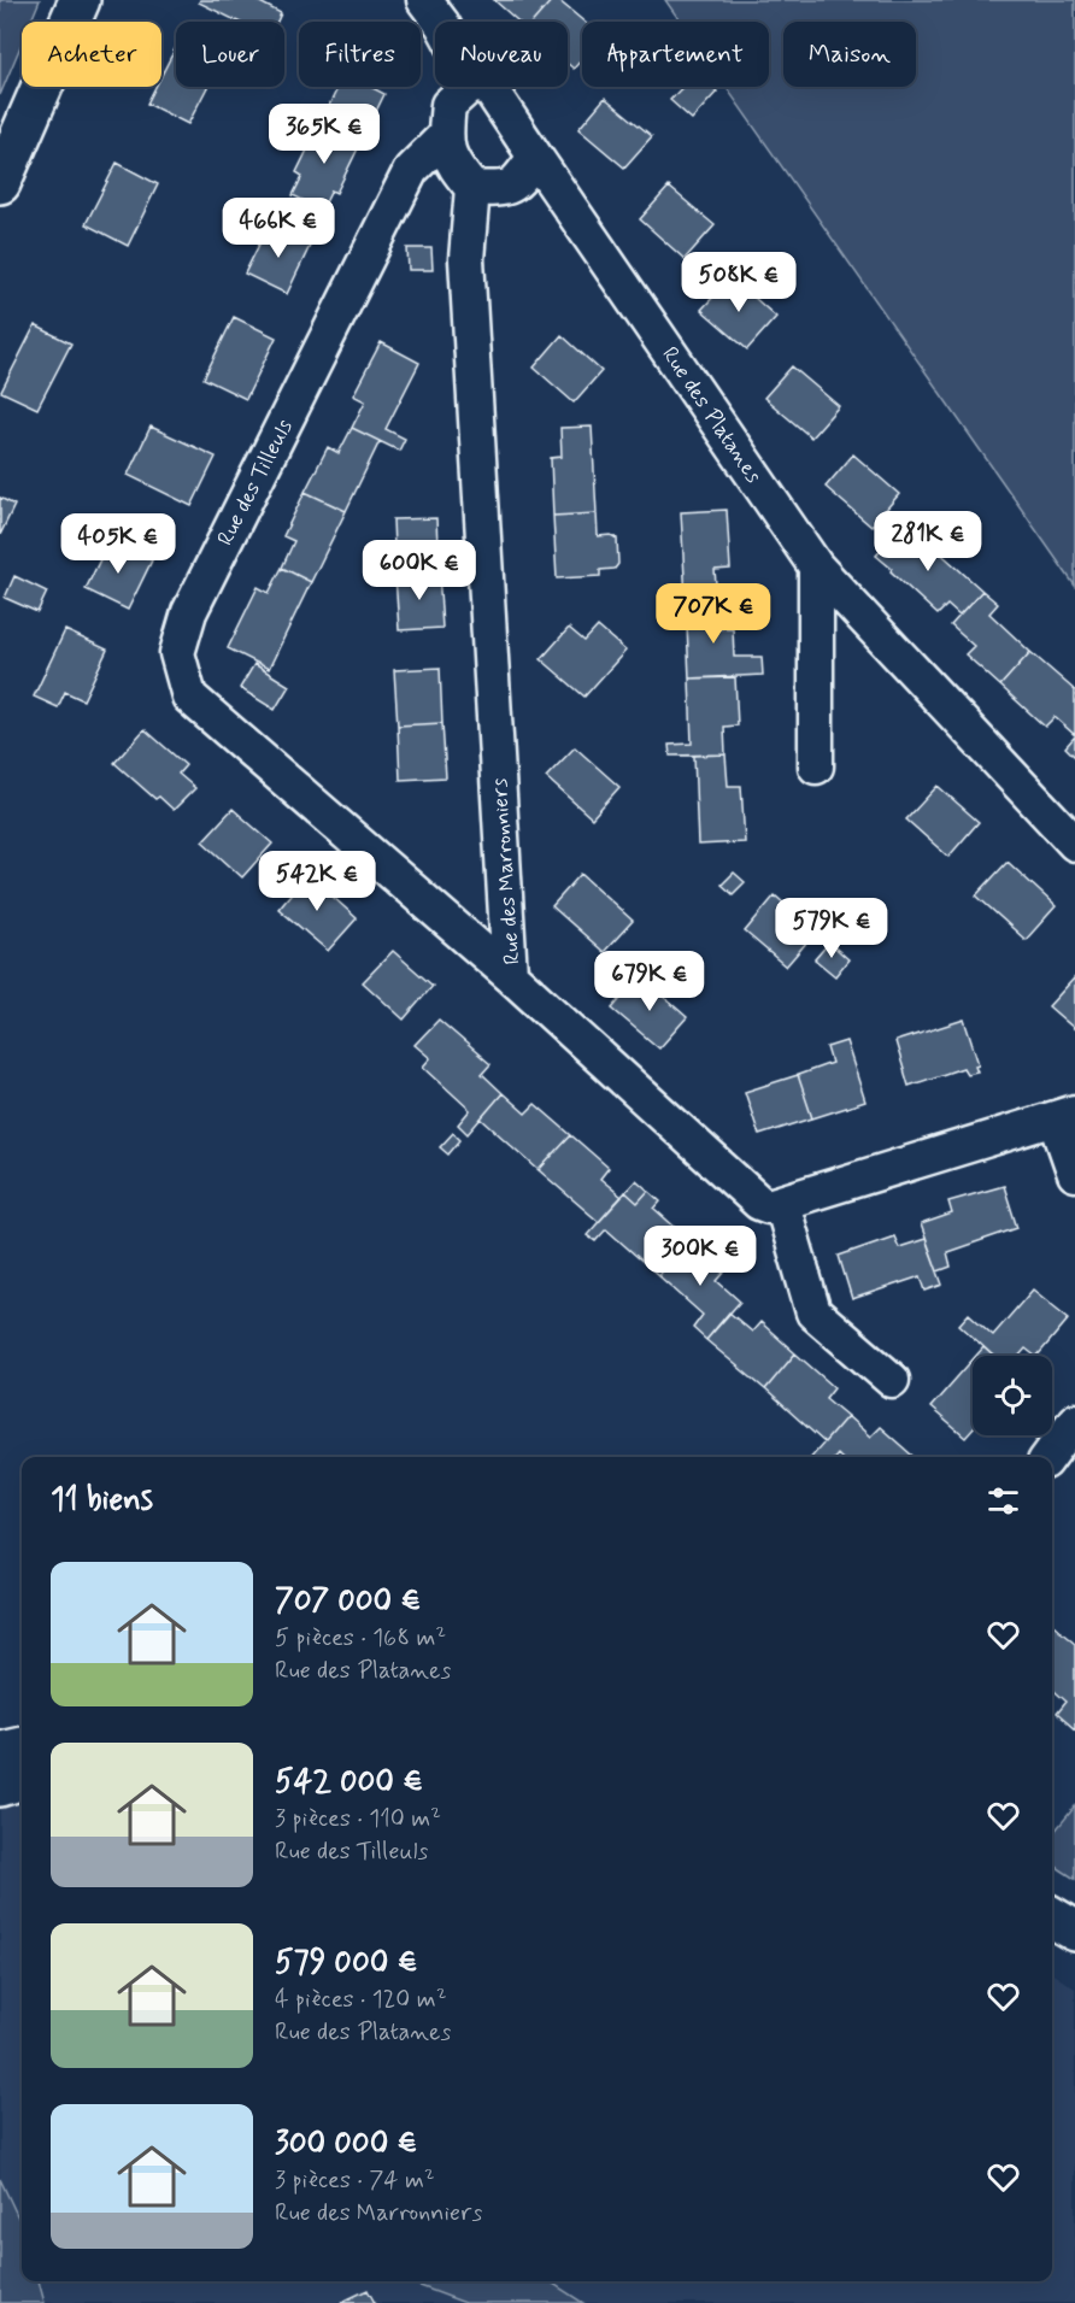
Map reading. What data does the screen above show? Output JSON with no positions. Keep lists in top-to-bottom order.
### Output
{
  "streets": {
    "street": ["Rue des Platanes", "Rue des Tilleuls", "Rue des Marronniers"]
  },
  "crossings": [
    ["Rue des Tilleuls", "Rue des Marronniers"]
  ],
  "page": {
    "chip": [
      "Acheter",
      "Louer",
      "Filtres",
      "Nouveau",
      "Appartement",
      "Maison"
    ],
    "price": [
      "365K €",
      "466K €",
      "508K €",
      "281K €",
      "405K €",
      "600K €",
      "707K €",
      "542K €",
      "579K €",
      "679K €",
      "300K €"
    ],
    "heading": "11 biens",
    "list": [
      {
        "name": "707 000 €",
        "note": "5 pièces · 168 m² · Rue des Platanes"
      },
      {
        "name": "542 000 €",
        "note": "3 pièces · 110 m² · Rue des Tilleuls"
      },
      {
        "name": "579 000 €",
        "note": "4 pièces · 120 m² · Rue des Platanes"
      },
      {
        "name": "300 000 €",
        "note": "3 pièces · 74 m² · Rue des Marronniers"
      }
    ]
  }
}
